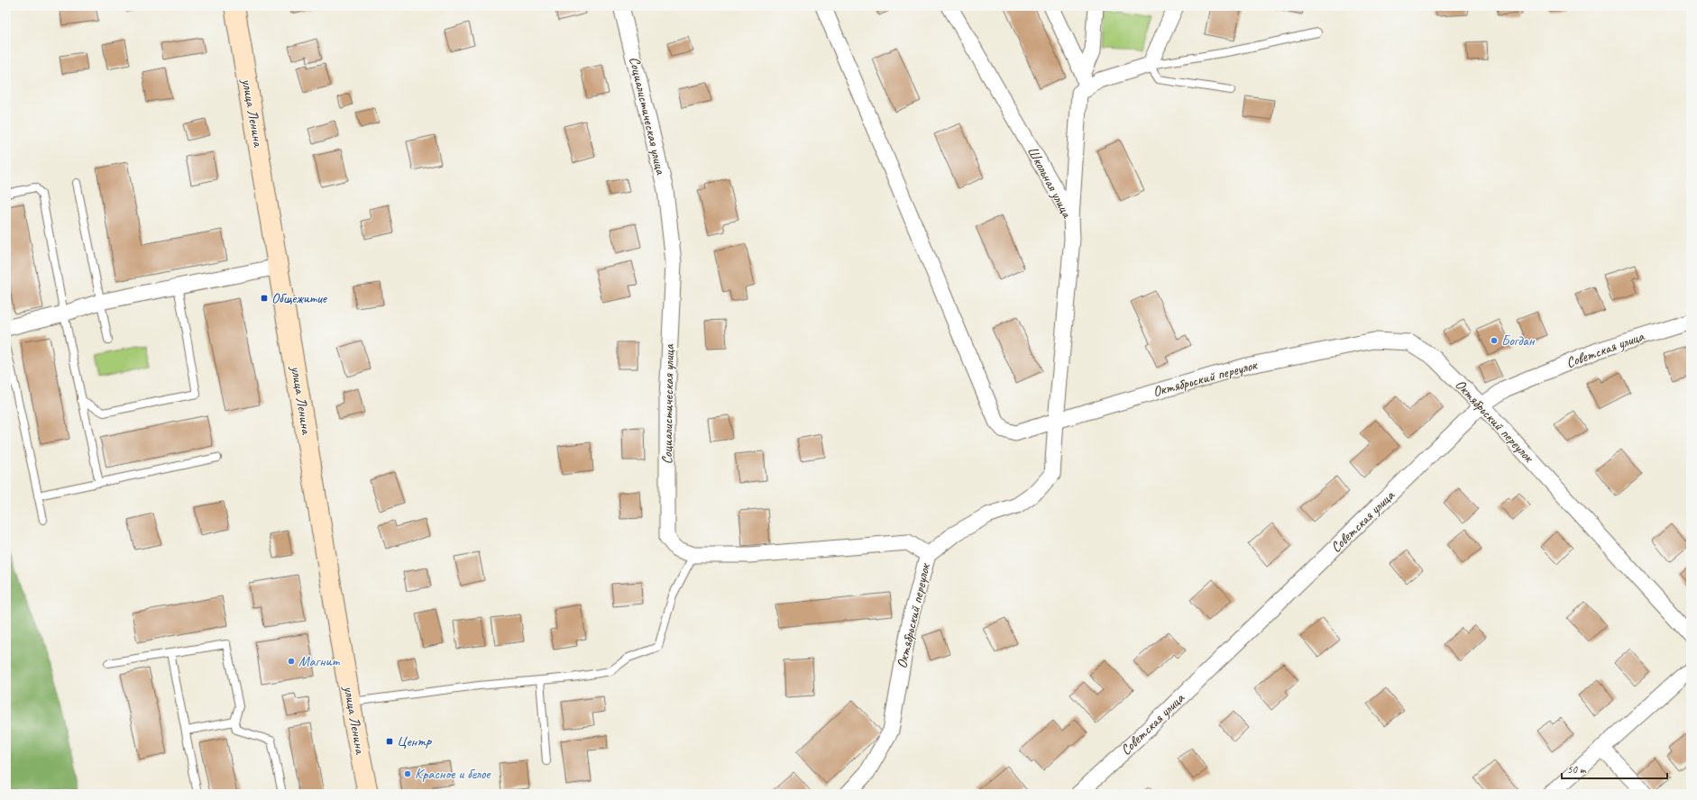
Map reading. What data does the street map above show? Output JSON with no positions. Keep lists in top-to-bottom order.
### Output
{
  "streets": {
    "main road": ["улица Ленина"],
    "street": [
      "Социалистическая улица",
      "Школьная улица",
      "Советская улица",
      "Октябрьский переулок"
    ]
  },
  "crossings": [
    ["Социалистическая улица", "Октябрьский переулок"],
    ["Школьная улица", "Октябрьский переулок"],
    ["Советская улица", "Октябрьский переулок"]
  ],
  "places": {
    "transit": ["Общежитие", "Центр"],
    "other": ["Богдан", "Магнит", "Красное и белое"]
  },
  "scale_bar": "50 m"
}
